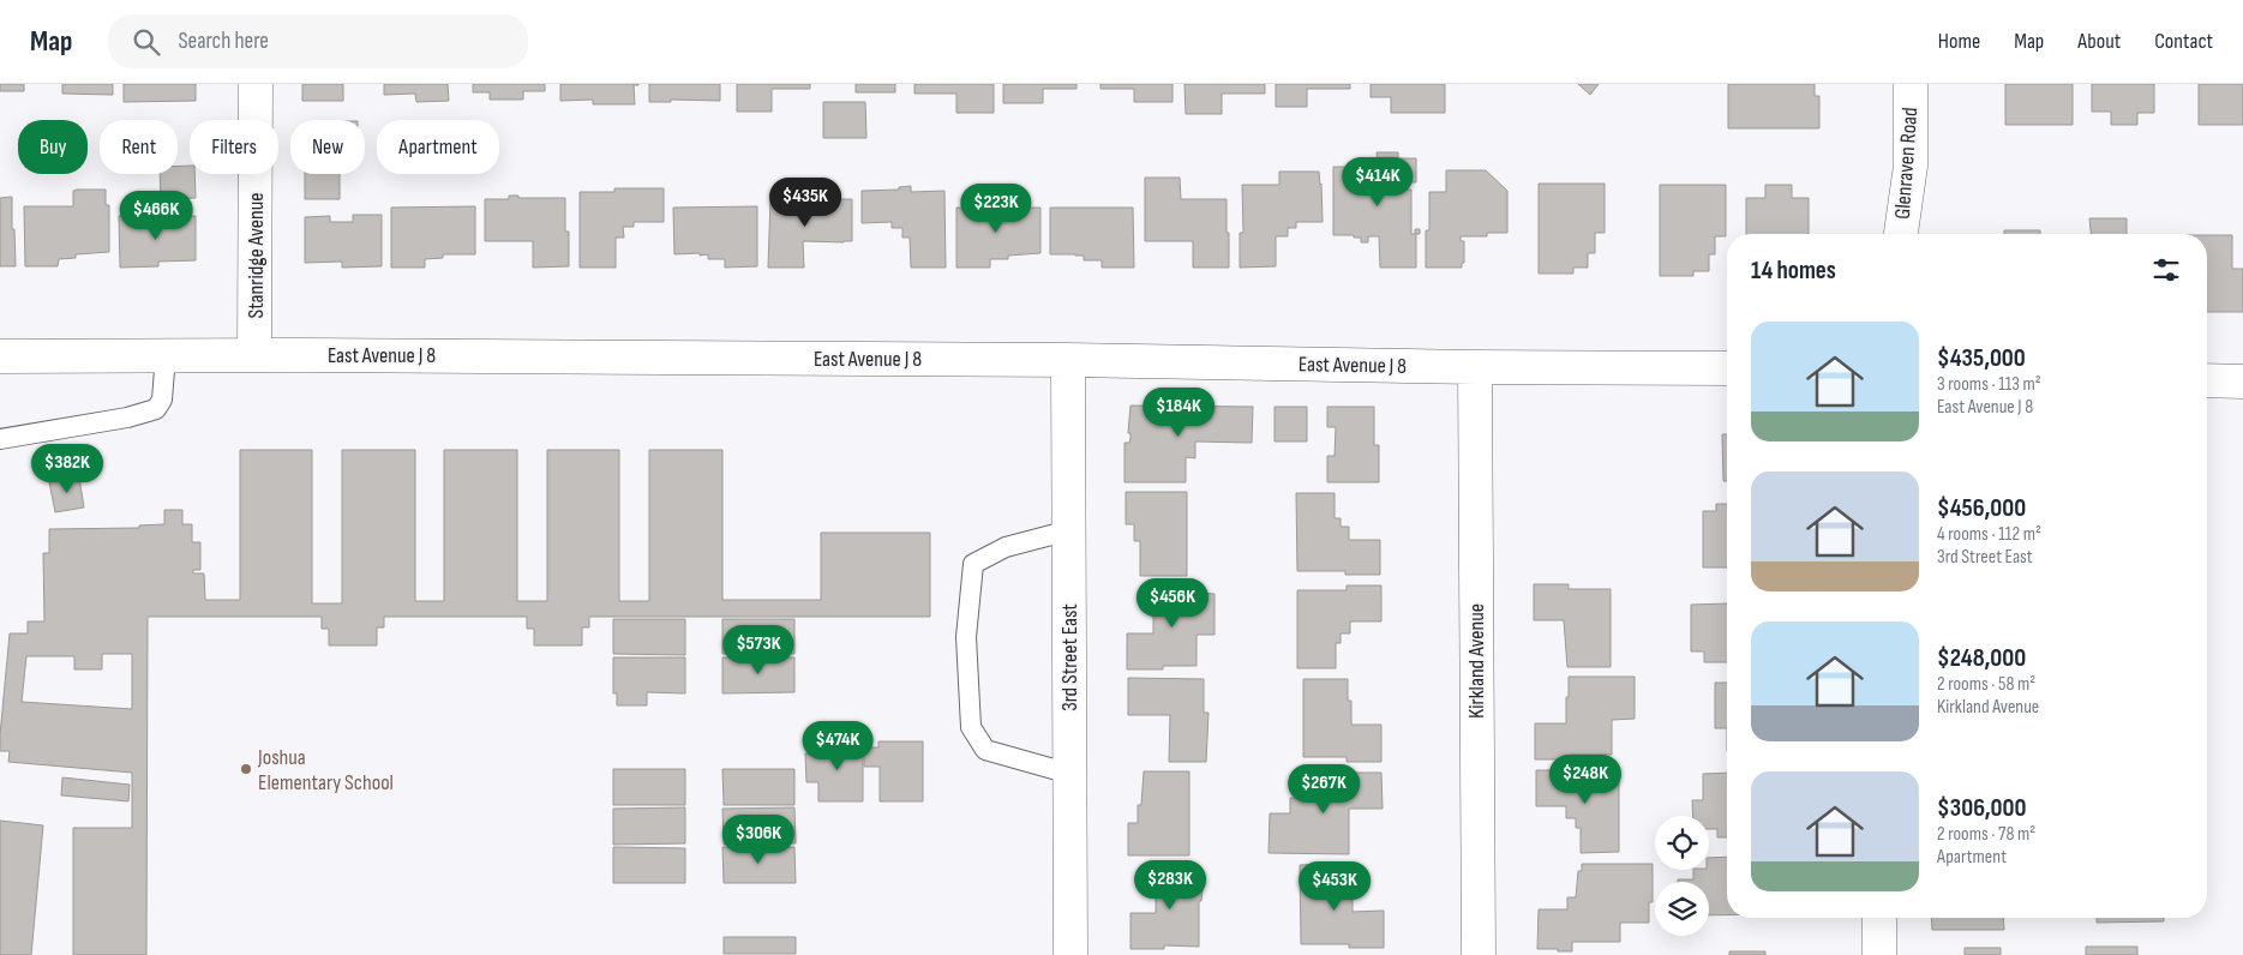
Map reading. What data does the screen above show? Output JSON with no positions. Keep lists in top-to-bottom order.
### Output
{
  "streets": {
    "street": [
      "Glenraven Road",
      "Stanridge Avenue",
      "East Avenue J 8",
      "3rd Street East",
      "Kirkland Avenue"
    ]
  },
  "crossings": [
    ["Stanridge Avenue", "East Avenue J 8"],
    ["East Avenue J 8", "3rd Street East"],
    ["East Avenue J 8", "Kirkland Avenue"]
  ],
  "places": ["Joshua Elementary School"],
  "page": {
    "header": "Map",
    "search": "Search here",
    "nav": [
      "Home",
      "Map",
      "About",
      "Contact"
    ],
    "chip": [
      "Buy",
      "Rent",
      "Filters",
      "New",
      "Apartment"
    ],
    "price": [
      "$414K",
      "$435K",
      "$223K",
      "$466K",
      "$184K",
      "$382K",
      "$456K",
      "$573K",
      "$474K",
      "$248K",
      "$267K",
      "$306K",
      "$283K",
      "$453K"
    ],
    "heading": "14 homes",
    "list": [
      {
        "name": "$435,000",
        "note": "3 rooms · 113 m² · East Avenue J 8"
      },
      {
        "name": "$456,000",
        "note": "4 rooms · 112 m² · 3rd Street East"
      },
      {
        "name": "$248,000",
        "note": "2 rooms · 58 m² · Kirkland Avenue"
      },
      {
        "name": "$306,000",
        "note": "2 rooms · 78 m² · Apartment"
      }
    ]
  }
}
